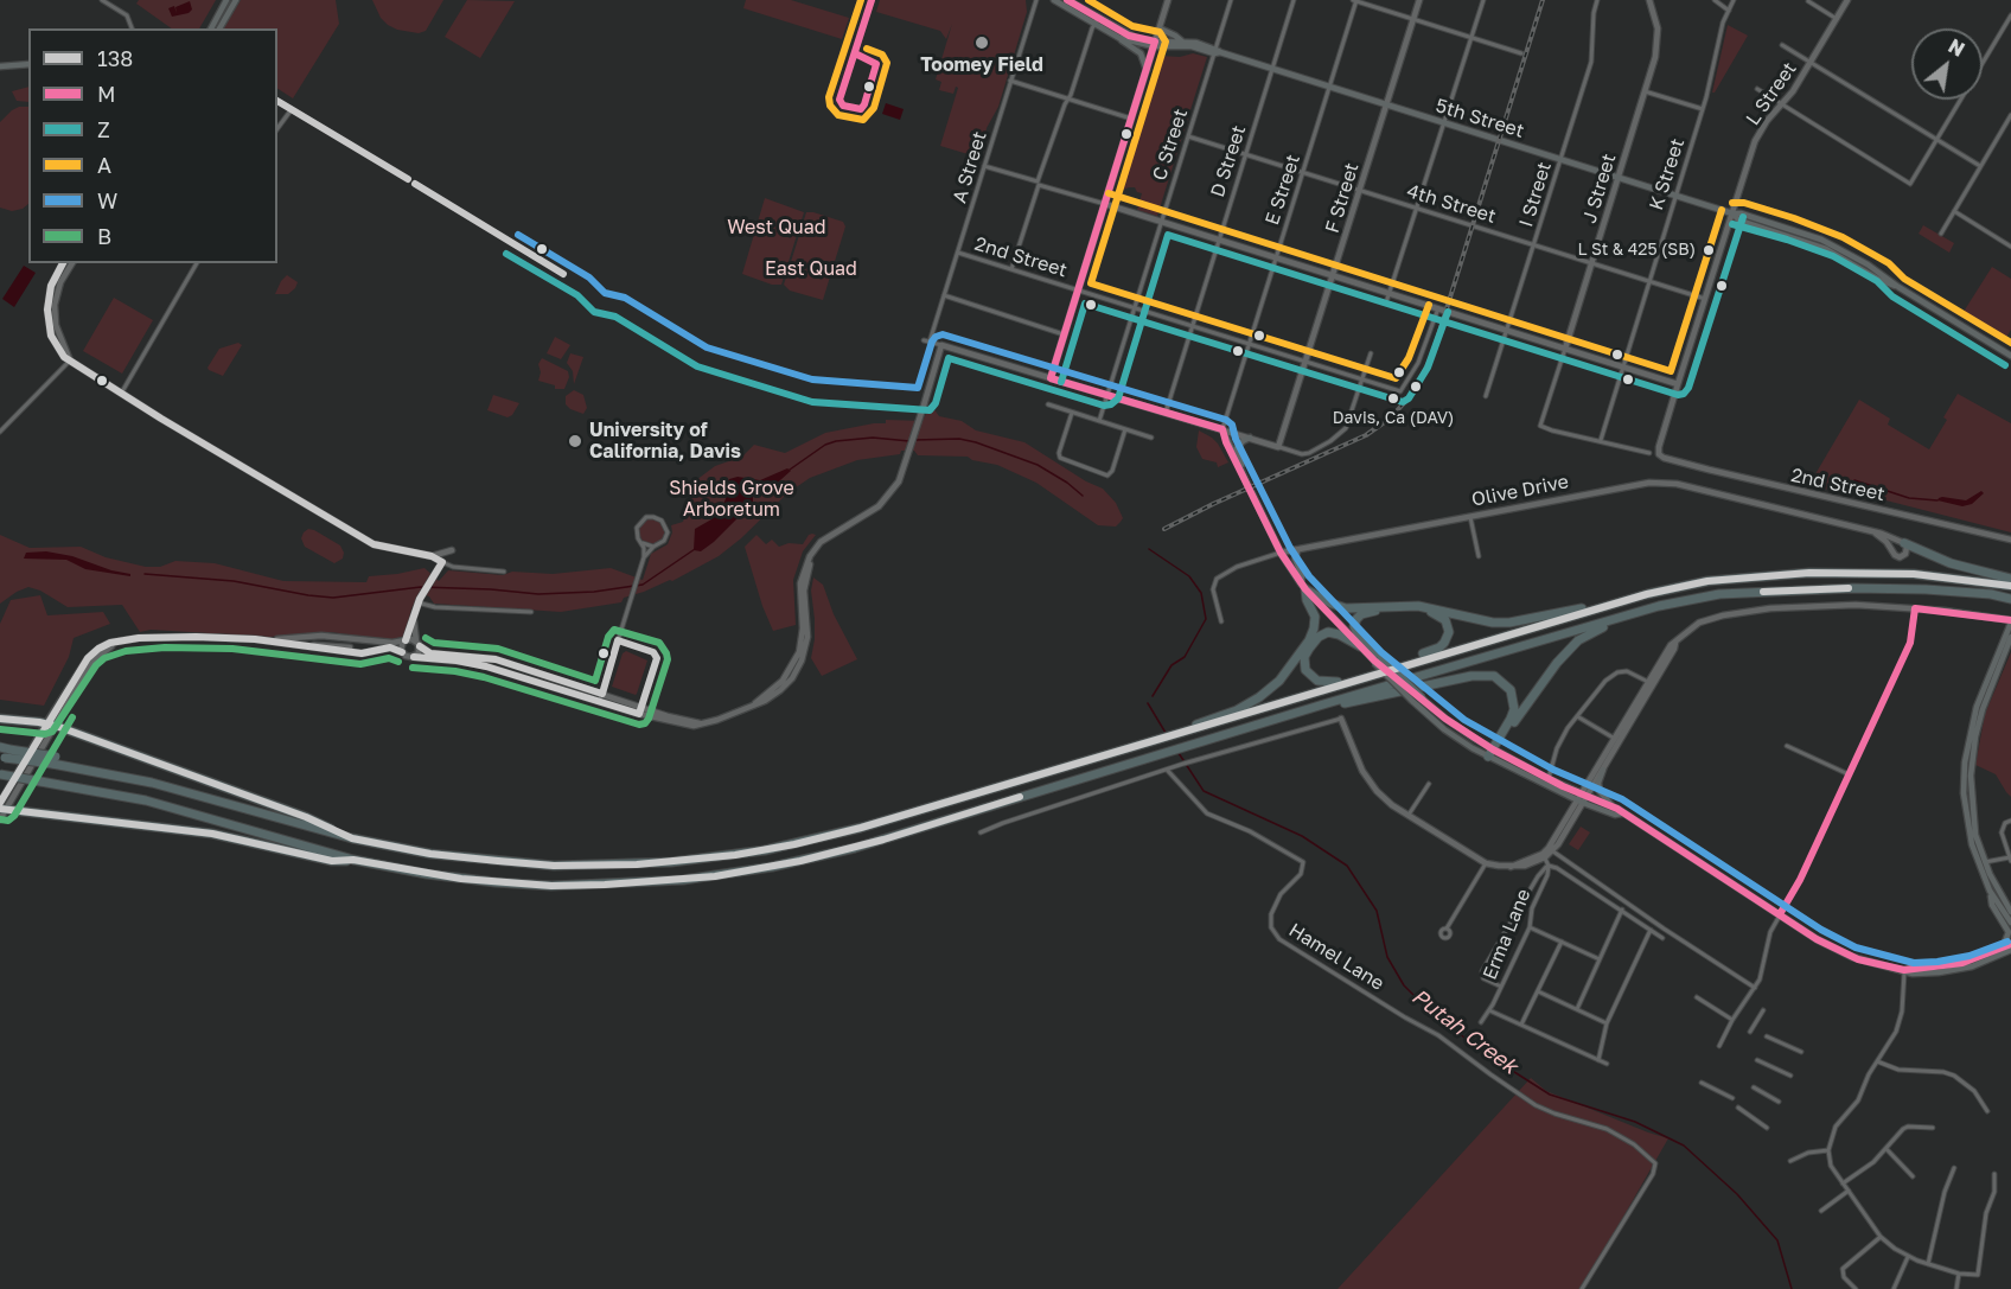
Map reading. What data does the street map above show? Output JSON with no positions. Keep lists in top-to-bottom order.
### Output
{
  "streets": {
    "main road": ["5th Street"],
    "street": [
      "L Street",
      "C Street",
      "D Street",
      "A Street",
      "K Street",
      "J Street",
      "E Street",
      "I Street",
      "F Street",
      "4th Street",
      "2nd Street",
      "Olive Drive",
      "Erma Lane",
      "Hamel Lane"
    ]
  },
  "crossings": [
    ["L Street", "5th Street"],
    ["L Street", "4th Street"],
    ["L Street", "2nd Street"],
    ["5th Street", "C Street"],
    ["5th Street", "D Street"],
    ["5th Street", "K Street"],
    ["5th Street", "J Street"],
    ["5th Street", "E Street"],
    ["5th Street", "I Street"],
    ["5th Street", "F Street"],
    ["C Street", "4th Street"],
    ["C Street", "2nd Street"],
    ["D Street", "4th Street"],
    ["D Street", "2nd Street"],
    ["A Street", "2nd Street"],
    ["K Street", "J Street"],
    ["K Street", "4th Street"],
    ["J Street", "4th Street"],
    ["E Street", "4th Street"],
    ["E Street", "2nd Street"],
    ["I Street", "4th Street"],
    ["F Street", "4th Street"],
    ["F Street", "2nd Street"]
  ],
  "water": ["Putah Creek"],
  "parks": ["West Quad", "East Quad", "Shields Grove Arboretum"],
  "places": [
    "Toomey Field",
    "L St & 425 (SB)",
    "Davis, Ca (DAV)",
    "University of California, Davis"
  ],
  "lines": [
    "transit line M",
    "transit line A",
    "transit line 138",
    "transit line Z",
    "transit line W",
    "transit line B"
  ],
  "legend": [
    "138",
    "M",
    "Z",
    "A",
    "W",
    "B"
  ],
  "north": "top right"
}
